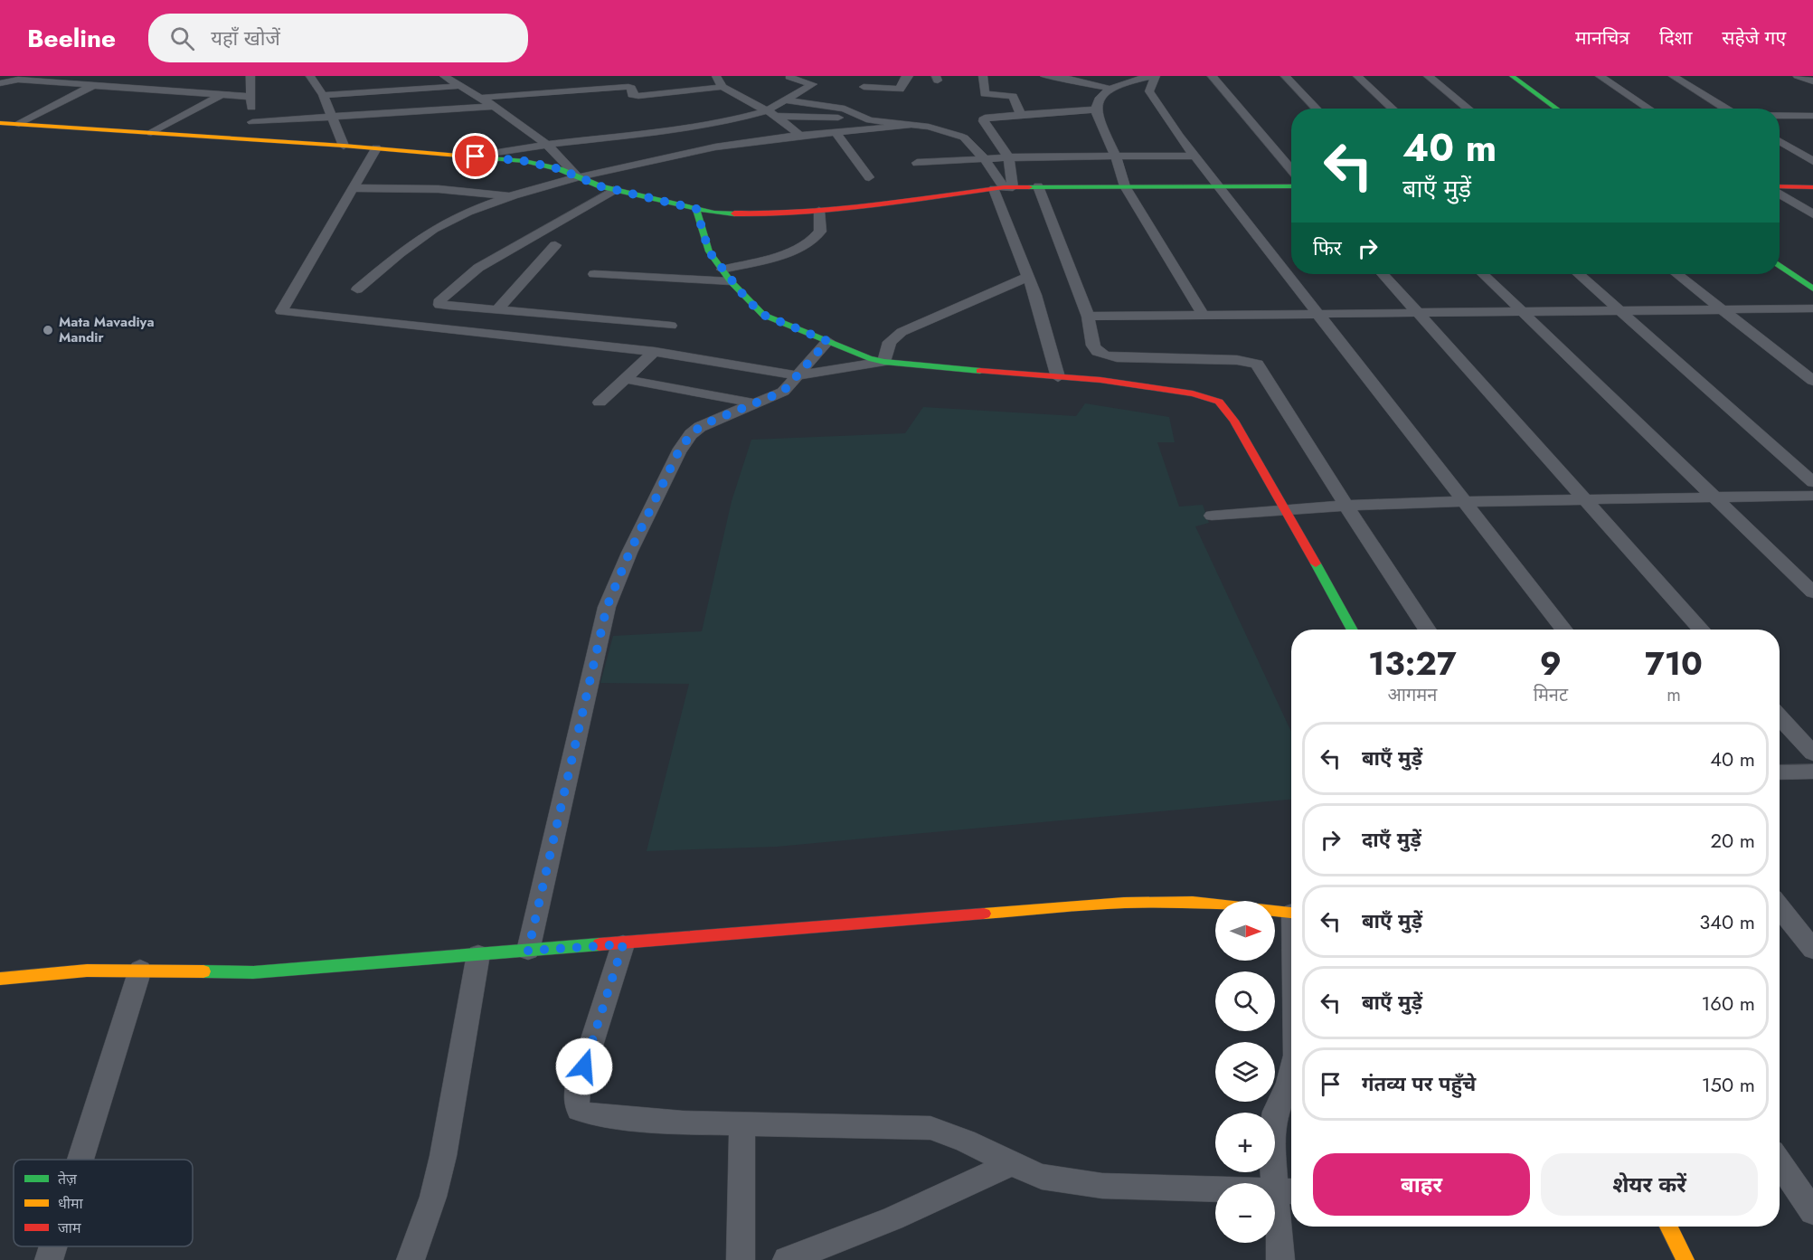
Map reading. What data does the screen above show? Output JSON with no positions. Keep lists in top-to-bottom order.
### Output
{
  "places": ["Mata Mavadiya Mandir"],
  "legend": ["तेज़", "धीमा", "जाम"],
  "north": "right",
  "page": {
    "header": "Beeline",
    "search": "यहाँ खोजें",
    "nav": ["मानचित्र", "दिशा", "सहेजे गए"],
    "turn": ["40 m", "बाएँ मुड़ें"],
    "then": "फिर",
    "eta": [
      "13:27",
      "आगमन",
      "9",
      "मिनट",
      "710",
      "m"
    ],
    "list": [
      {
        "name": "बाएँ मुड़ें",
        "value": "40 m"
      },
      {
        "name": "दाएँ मुड़ें",
        "value": "20 m"
      },
      {
        "name": "बाएँ मुड़ें",
        "value": "340 m"
      },
      {
        "name": "बाएँ मुड़ें",
        "value": "160 m"
      },
      {
        "name": "गंतव्य पर पहुँचे",
        "value": "150 m"
      }
    ],
    "map_buttons": ["+", "−"],
    "buttons": ["बाहर", "शेयर करें"]
  }
}
